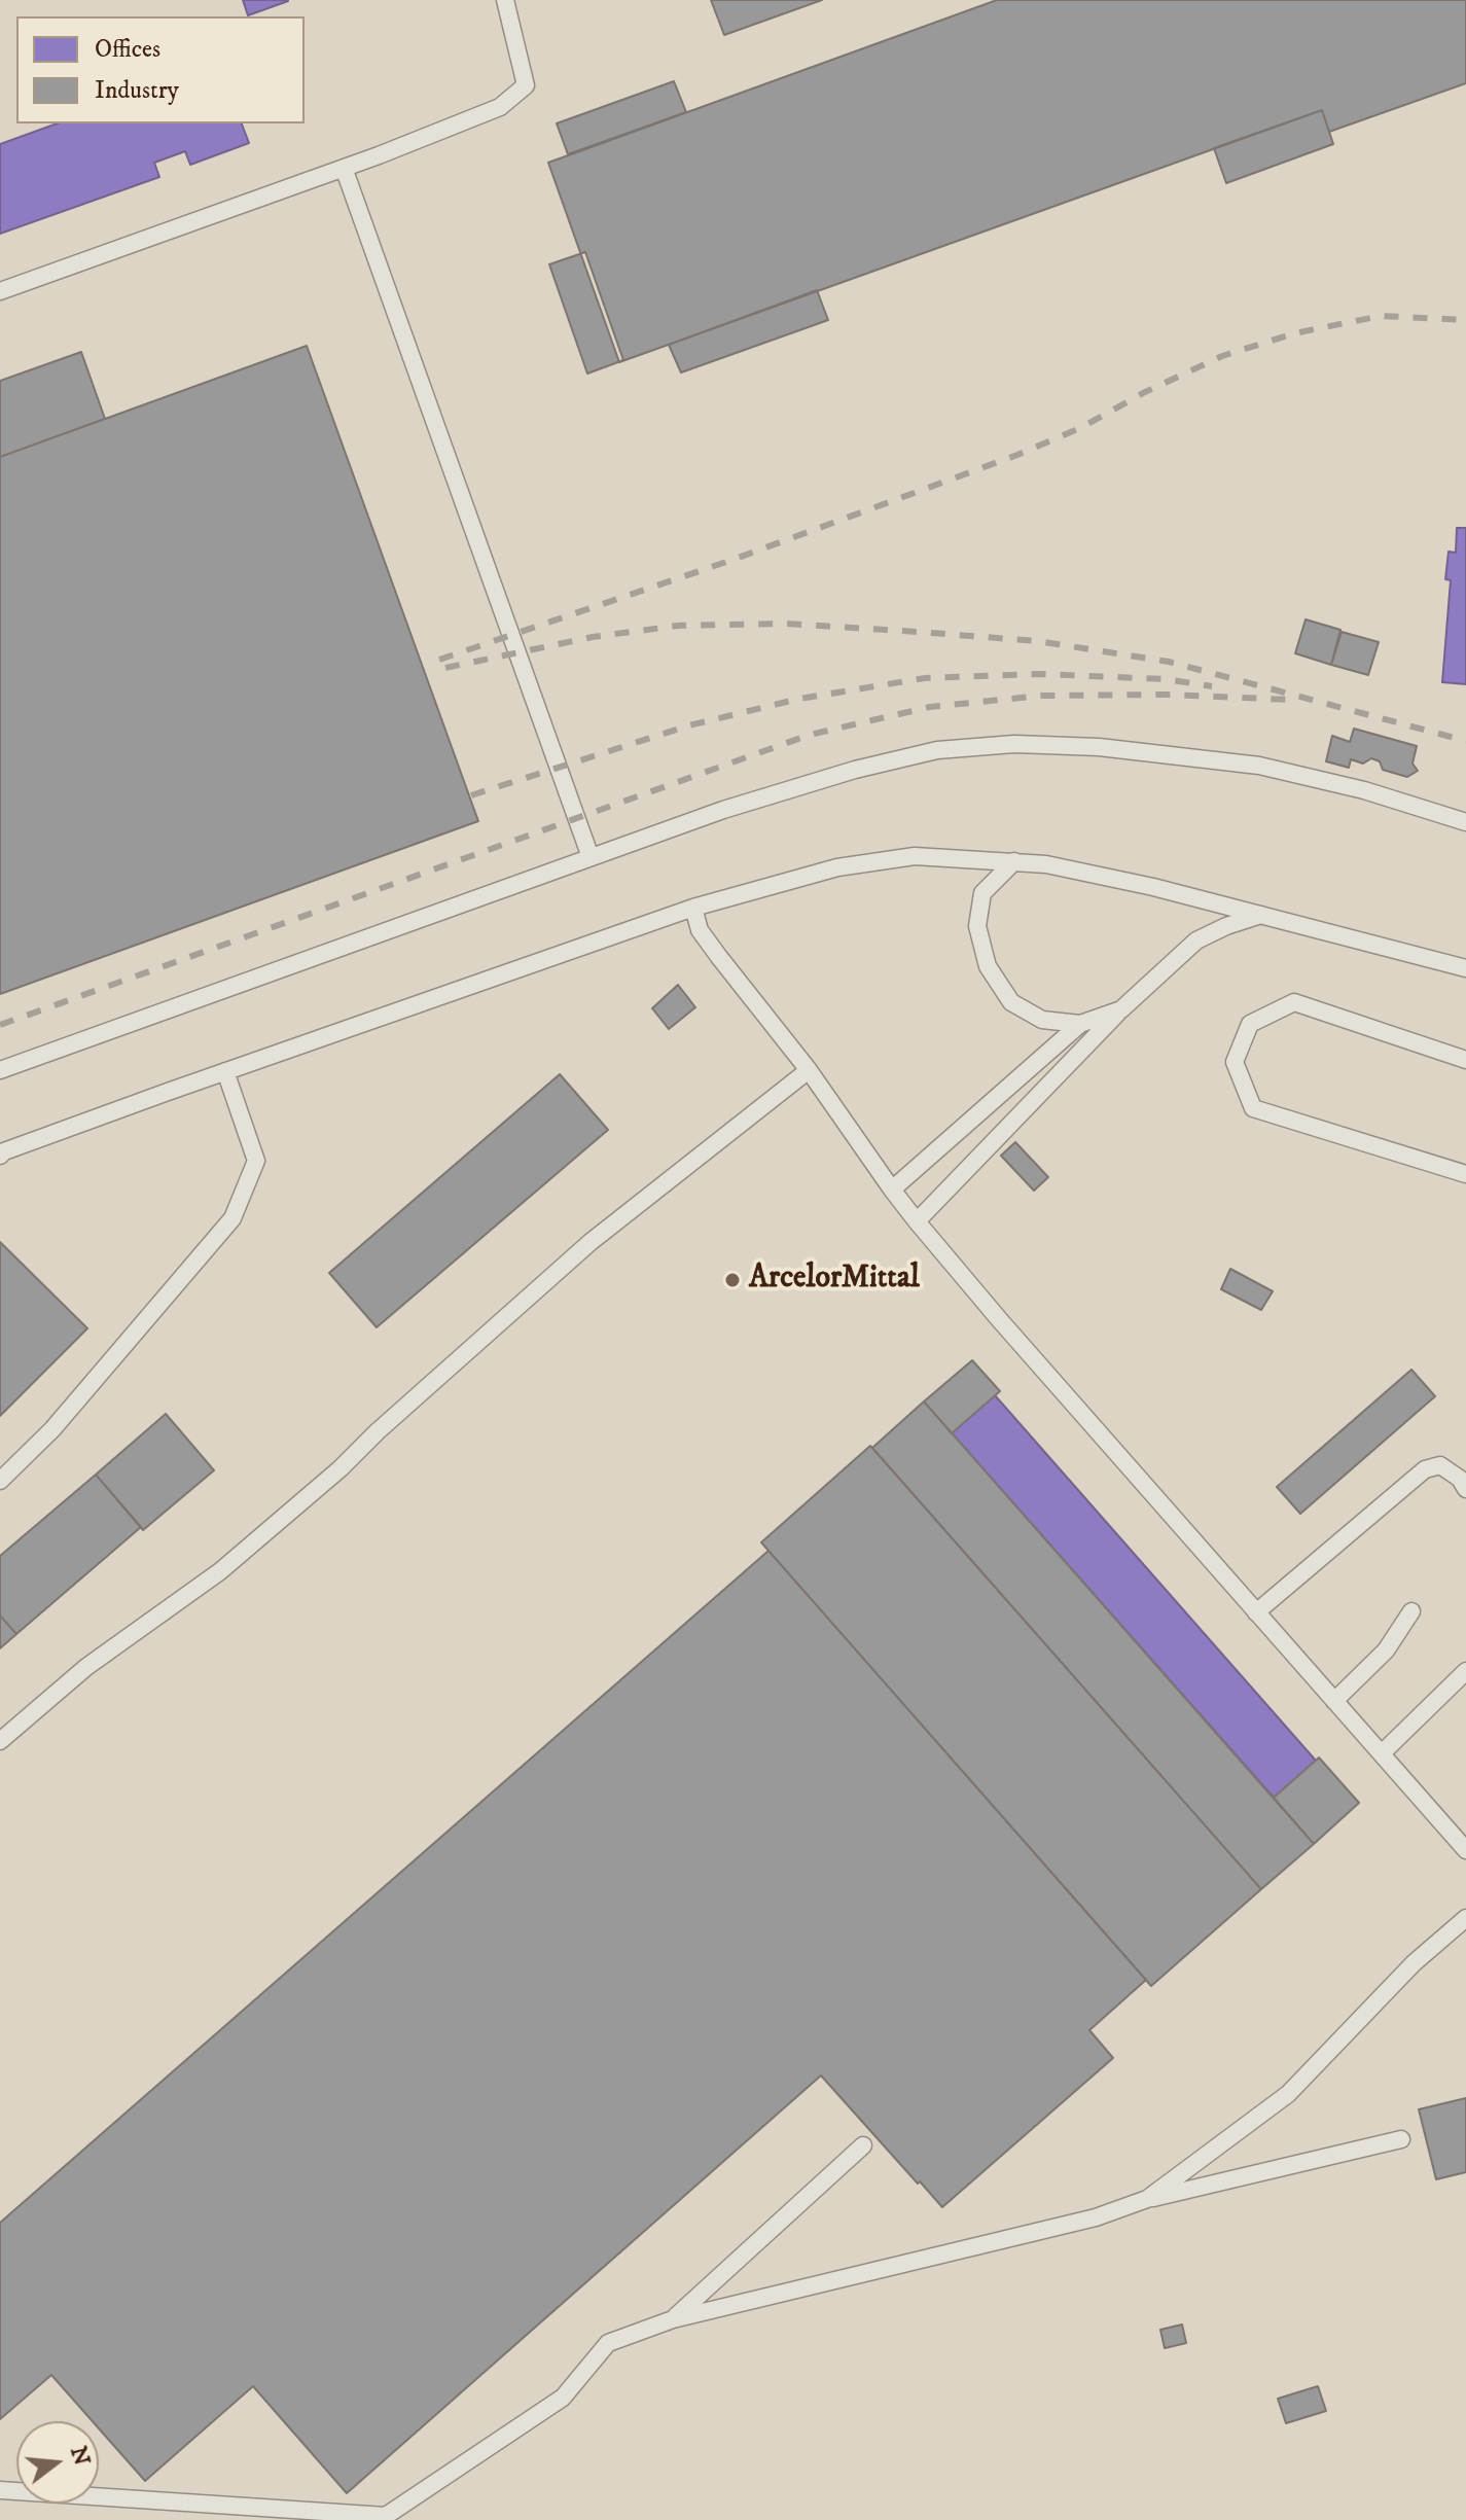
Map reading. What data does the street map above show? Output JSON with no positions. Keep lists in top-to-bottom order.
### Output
{
  "places": ["ArcelorMittal"],
  "legend": ["Offices", "Industry"],
  "north": "right"
}
